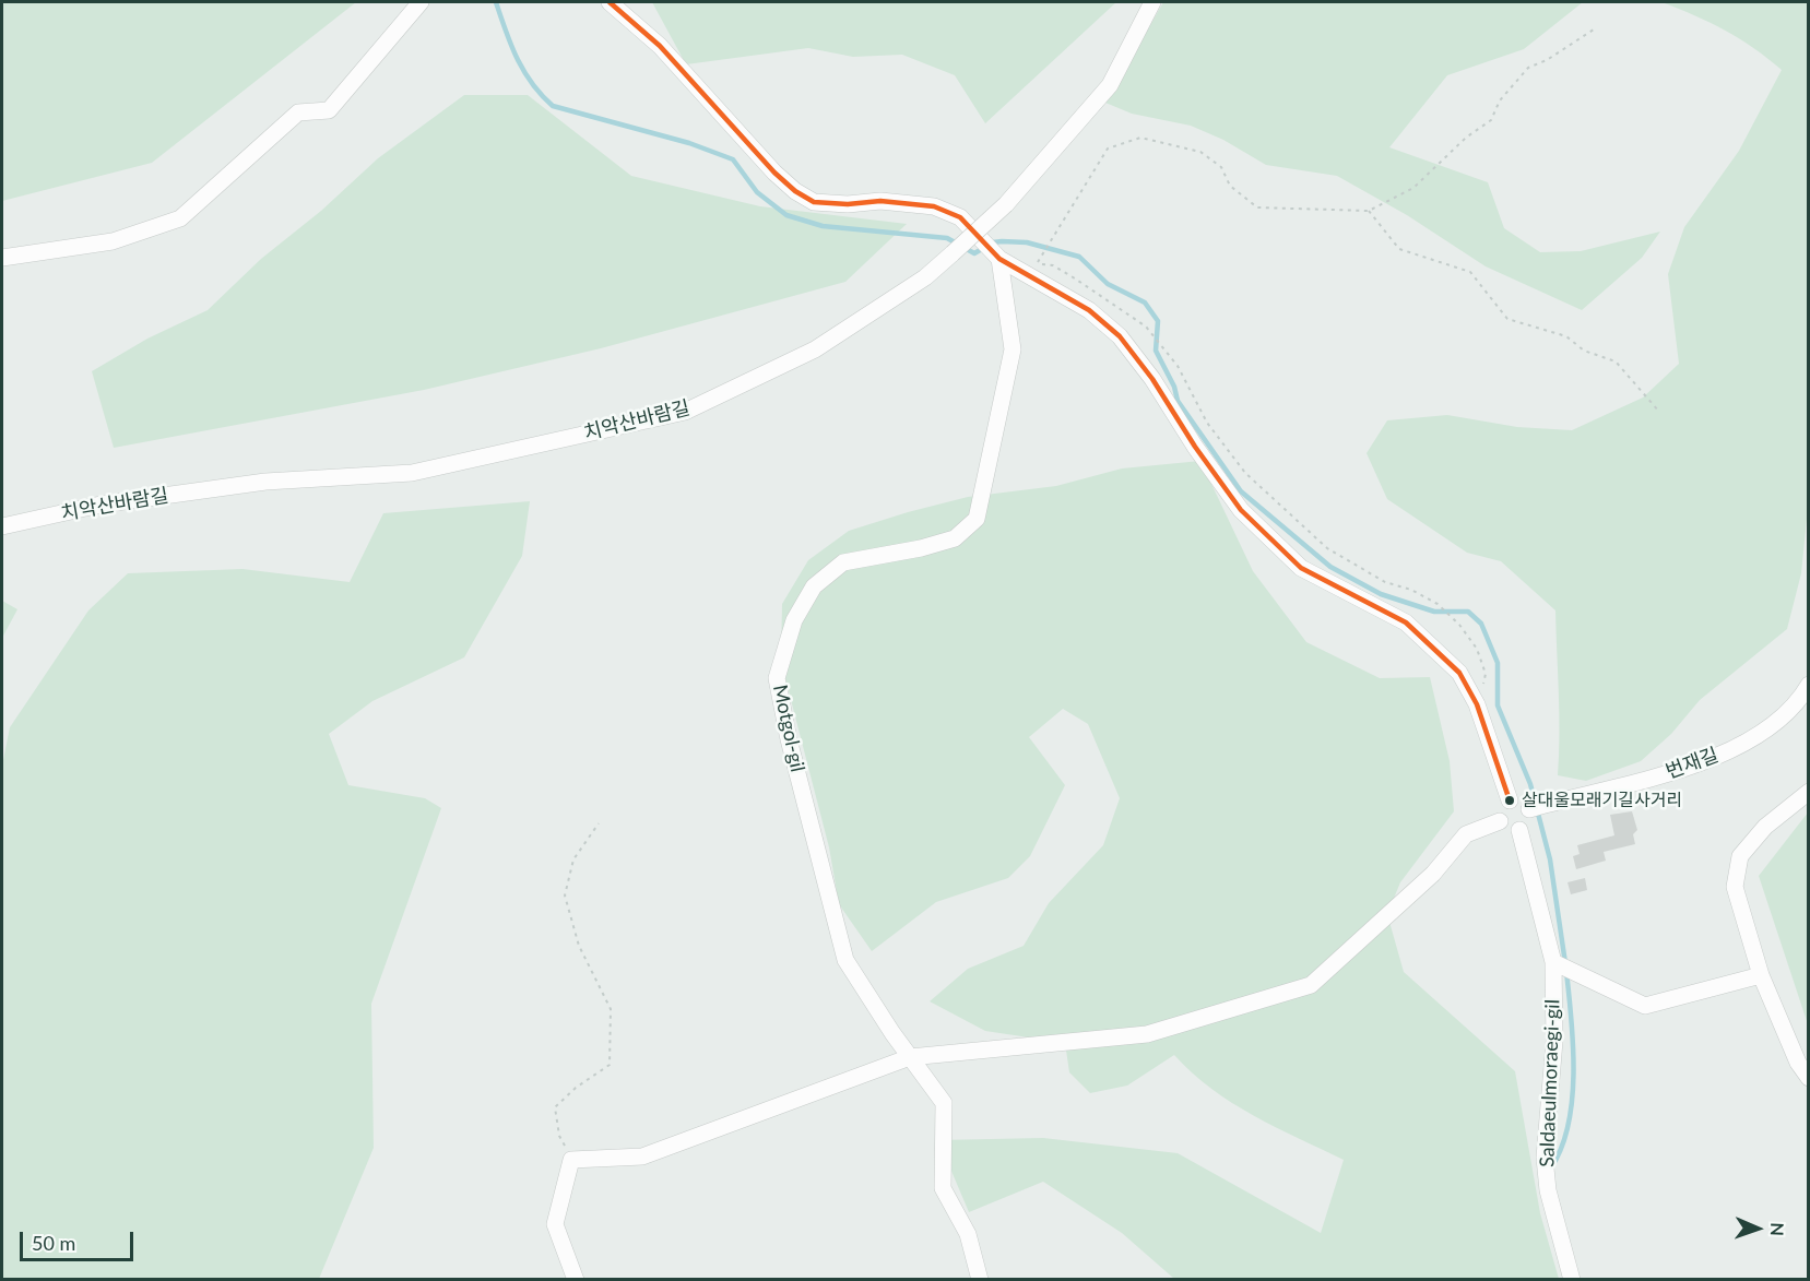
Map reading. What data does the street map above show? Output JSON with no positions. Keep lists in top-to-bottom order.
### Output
{
  "streets": {
    "street": [
      "치악산바람길",
      "Motgol-gil",
      "번재길",
      "Saldaeulmoraegi-gil"
    ]
  },
  "crossings": [
    ["번재길", "Saldaeulmoraegi-gil"]
  ],
  "places": ["살대울모래기길사거리"],
  "scale_bar": "50 m",
  "north": "right"
}
